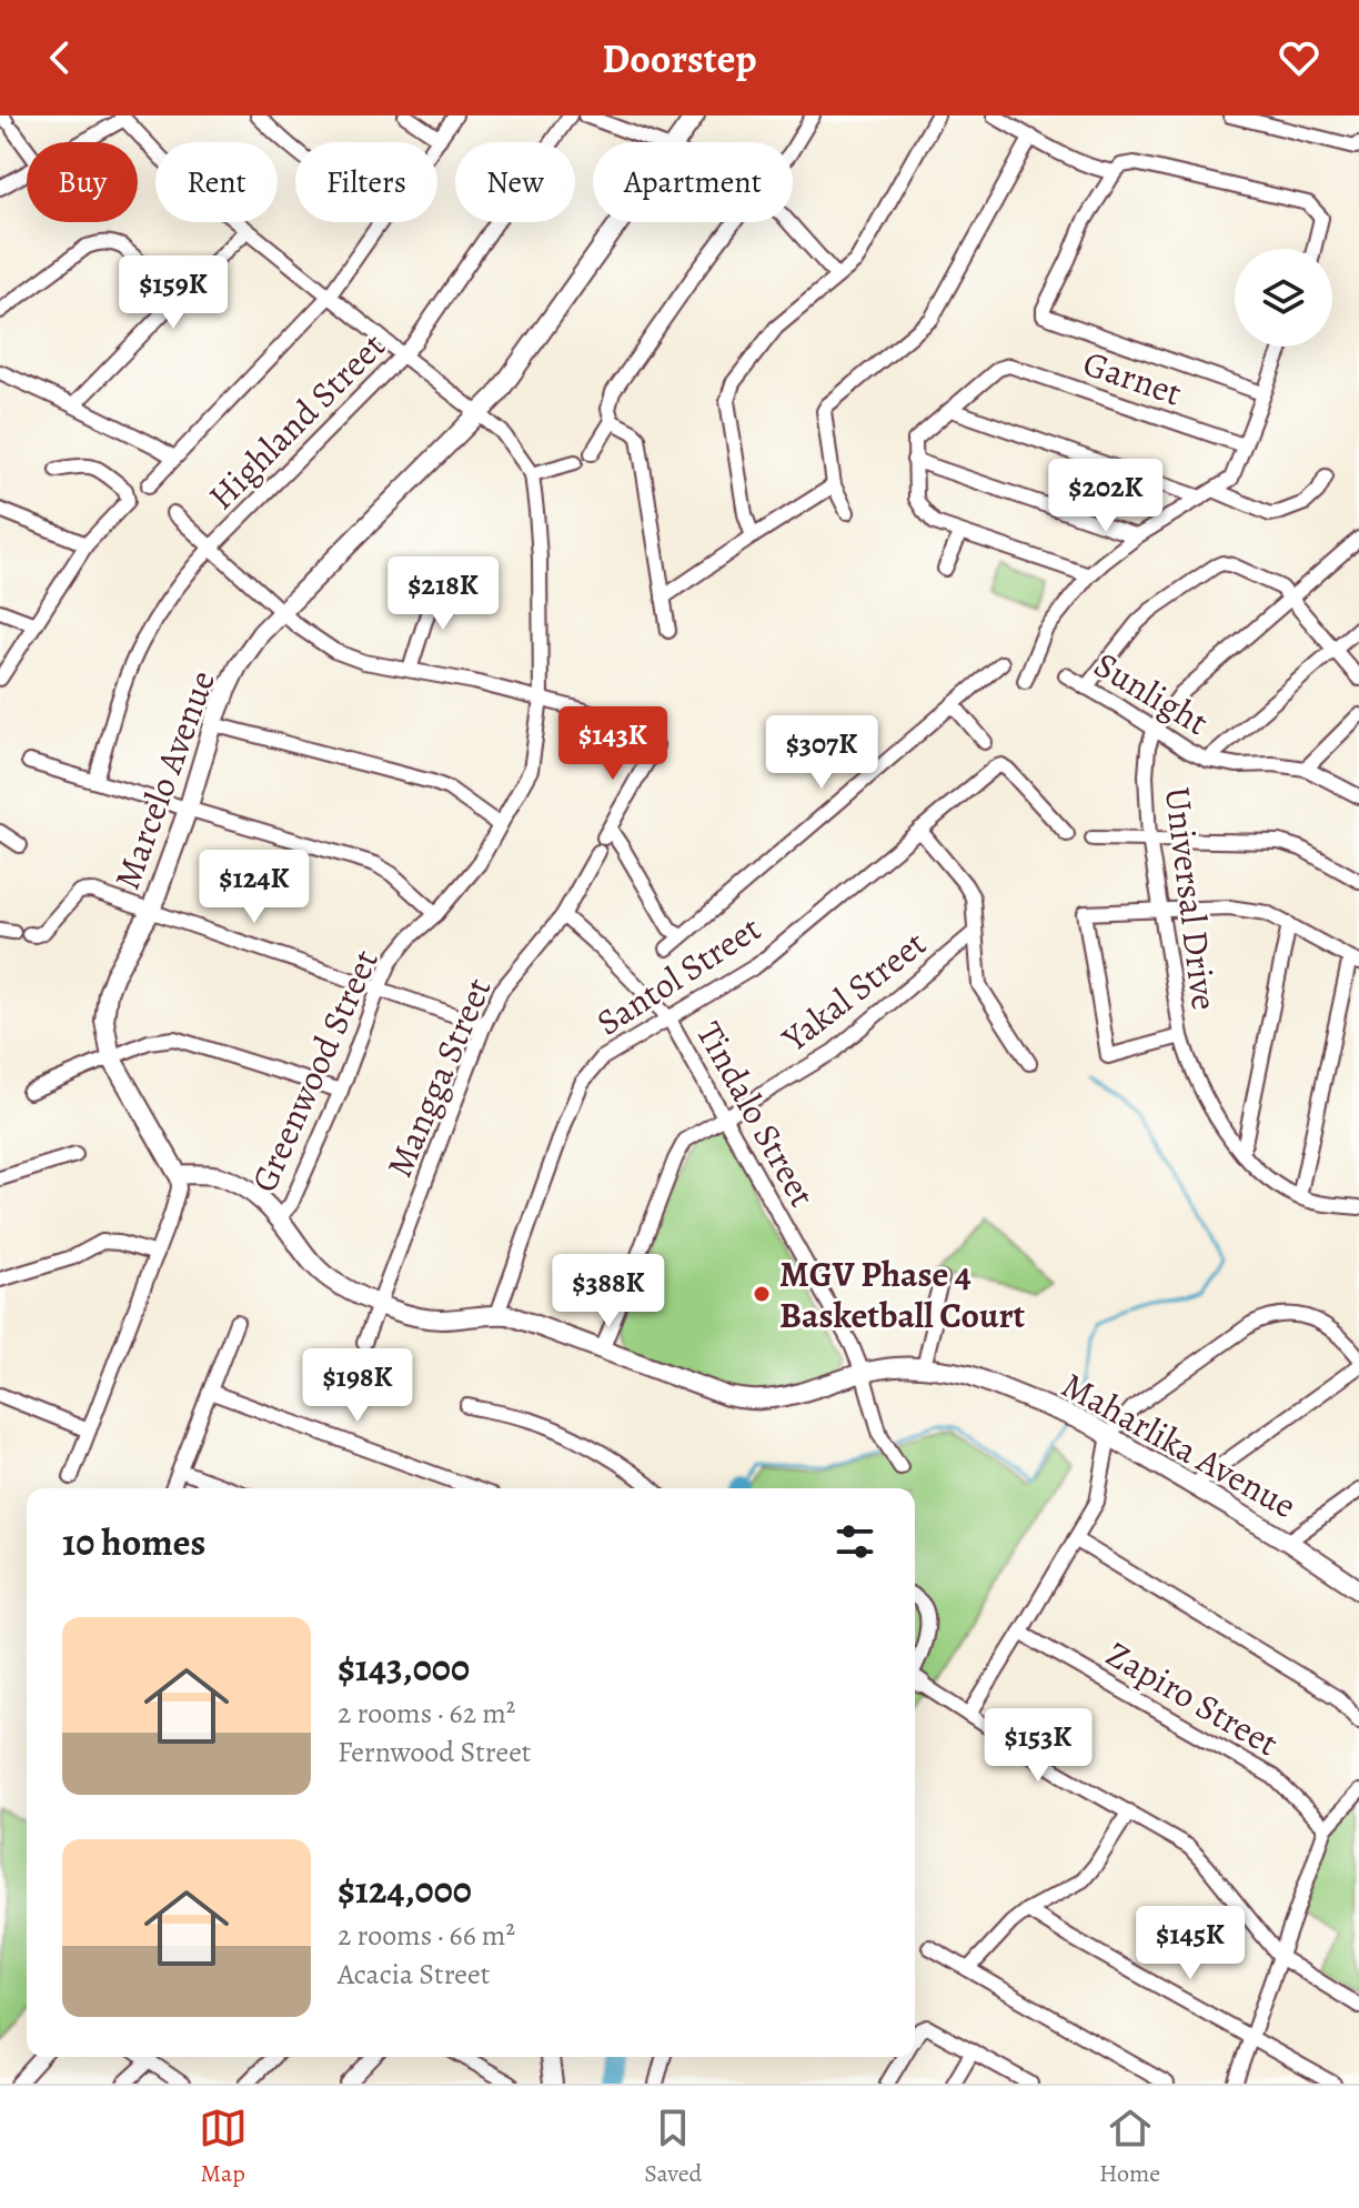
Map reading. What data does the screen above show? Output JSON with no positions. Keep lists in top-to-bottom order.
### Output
{
  "streets": {
    "street": [
      "Garnet",
      "Highland Street",
      "Sunlight",
      "Marcelo Avenue",
      "Universal Drive",
      "Santol Street",
      "Yakal Street",
      "Greenwood Street",
      "Mangga Street",
      "Tindalo Street",
      "Maharlika Avenue",
      "Zapiro Street"
    ]
  },
  "crossings": [
    ["Sunlight", "Universal Drive"],
    ["Marcelo Avenue", "Maharlika Avenue"],
    ["Santol Street", "Tindalo Street"],
    ["Santol Street", "Maharlika Avenue"],
    ["Yakal Street", "Tindalo Street"],
    ["Yakal Street", "Maharlika Avenue"],
    ["Greenwood Street", "Mangga Street"],
    ["Greenwood Street", "Maharlika Avenue"],
    ["Mangga Street", "Tindalo Street"],
    ["Mangga Street", "Maharlika Avenue"],
    ["Tindalo Street", "Maharlika Avenue"]
  ],
  "places": ["MGV Phase 4 Basketball Court"],
  "page": {
    "header": "Doorstep",
    "chip": [
      "Buy",
      "Rent",
      "Filters",
      "New",
      "Apartment"
    ],
    "price": [
      "$159K",
      "$202K",
      "$218K",
      "$143K",
      "$307K",
      "$124K",
      "$388K",
      "$198K",
      "$153K",
      "$145K"
    ],
    "heading": "10 homes",
    "list": [
      {
        "name": "$143,000",
        "note": "2 rooms · 62 m² · Fernwood Street"
      },
      {
        "name": "$124,000",
        "note": "2 rooms · 66 m² · Acacia Street"
      }
    ],
    "tabs": ["Map", "Saved", "Home"]
  }
}
